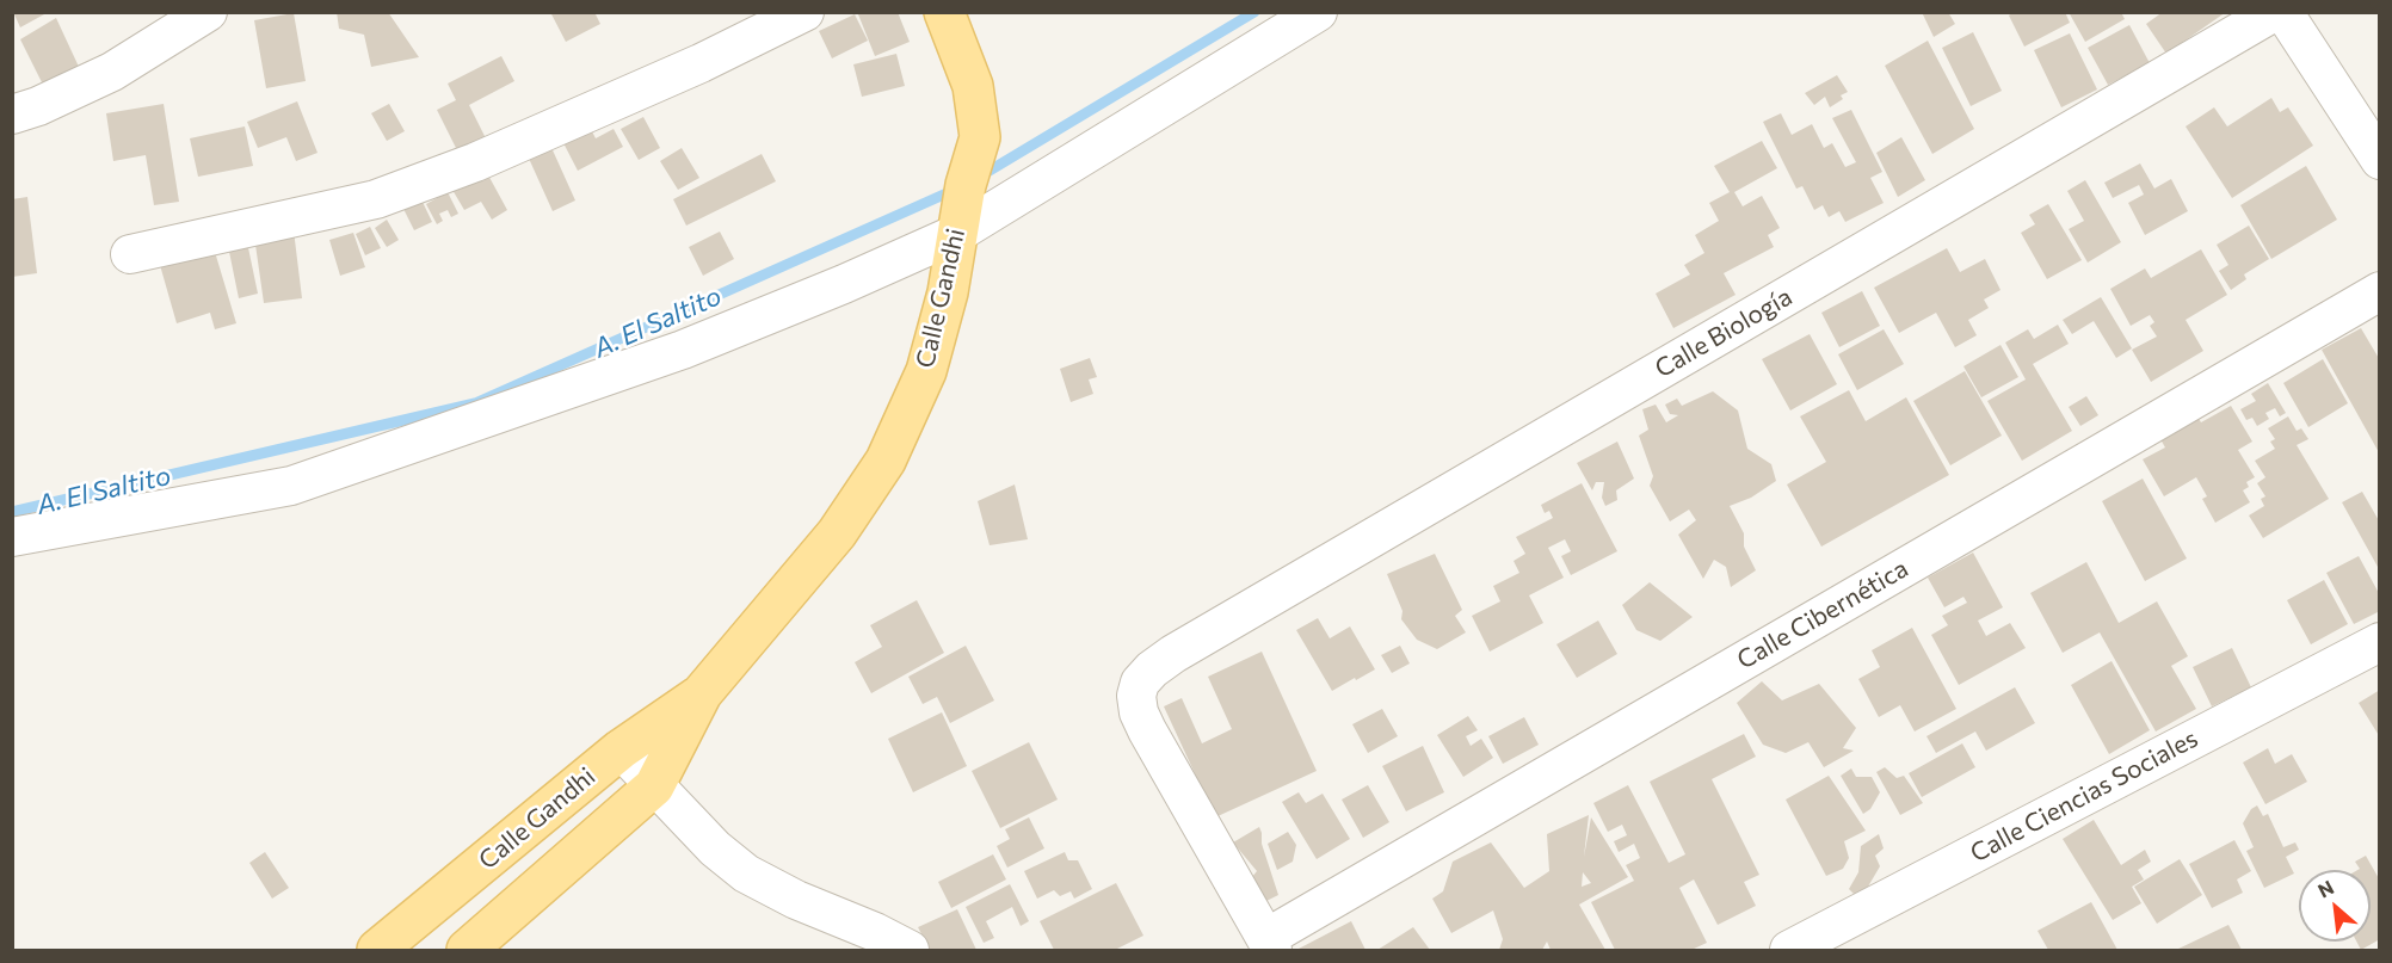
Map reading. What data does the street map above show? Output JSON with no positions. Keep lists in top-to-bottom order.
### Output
{
  "streets": {
    "main road": ["Calle Gandhi"],
    "street": ["Calle Biología", "Calle Cibernética", "Calle Ciencias Sociales"]
  },
  "crossings": [
    ["Calle Biología", "Calle Cibernética"]
  ],
  "water": ["A. El Saltito"],
  "north": "top left"
}
